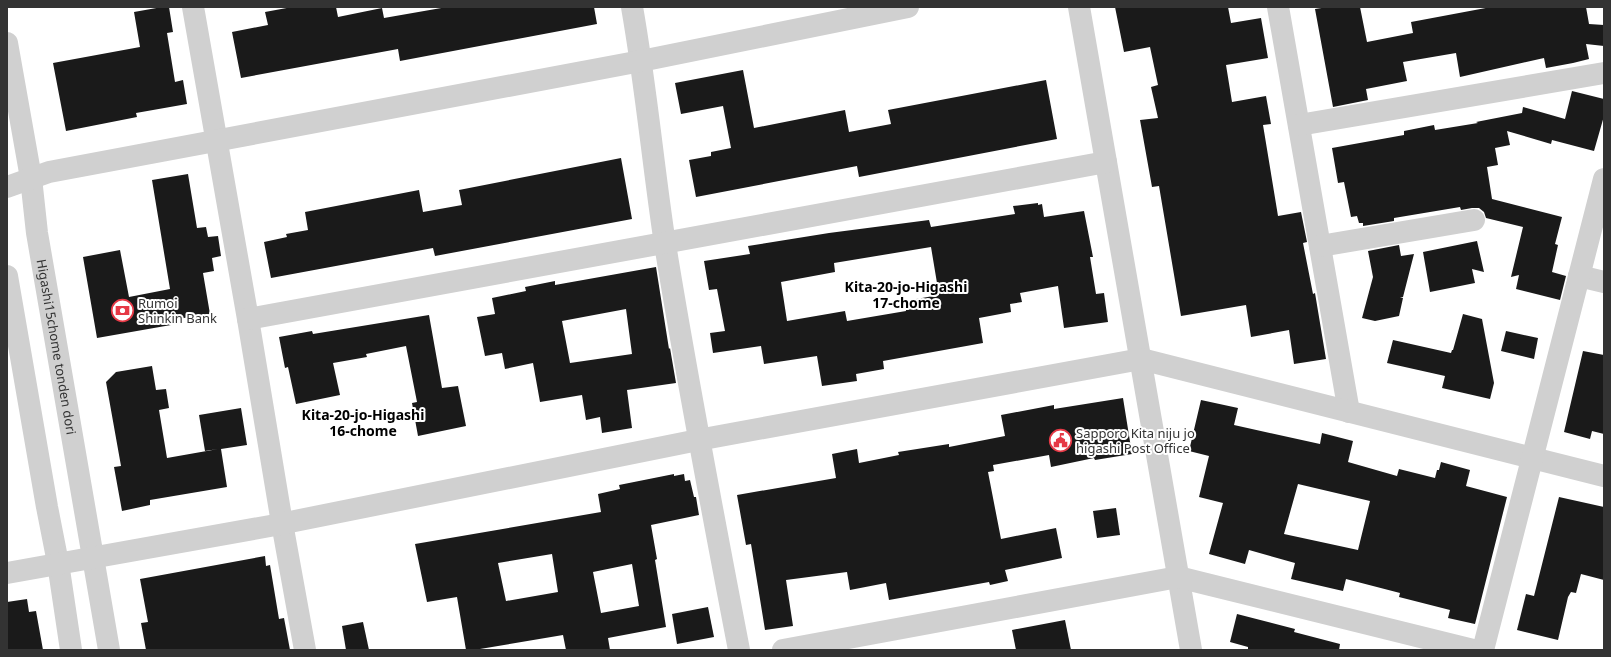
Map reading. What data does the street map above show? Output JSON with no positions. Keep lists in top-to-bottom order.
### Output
{
  "streets": {
    "street": ["Higashi15chome tonden dori"]
  },
  "districts": ["Kita-20-jo-Higashi 17-chome", "Kita-20-jo-Higashi 16-chome"],
  "places": {
    "bank": ["Rumoi Shinkin Bank"],
    "public building": ["Sapporo Kita niju jo higashi Post Office"]
  }
}
